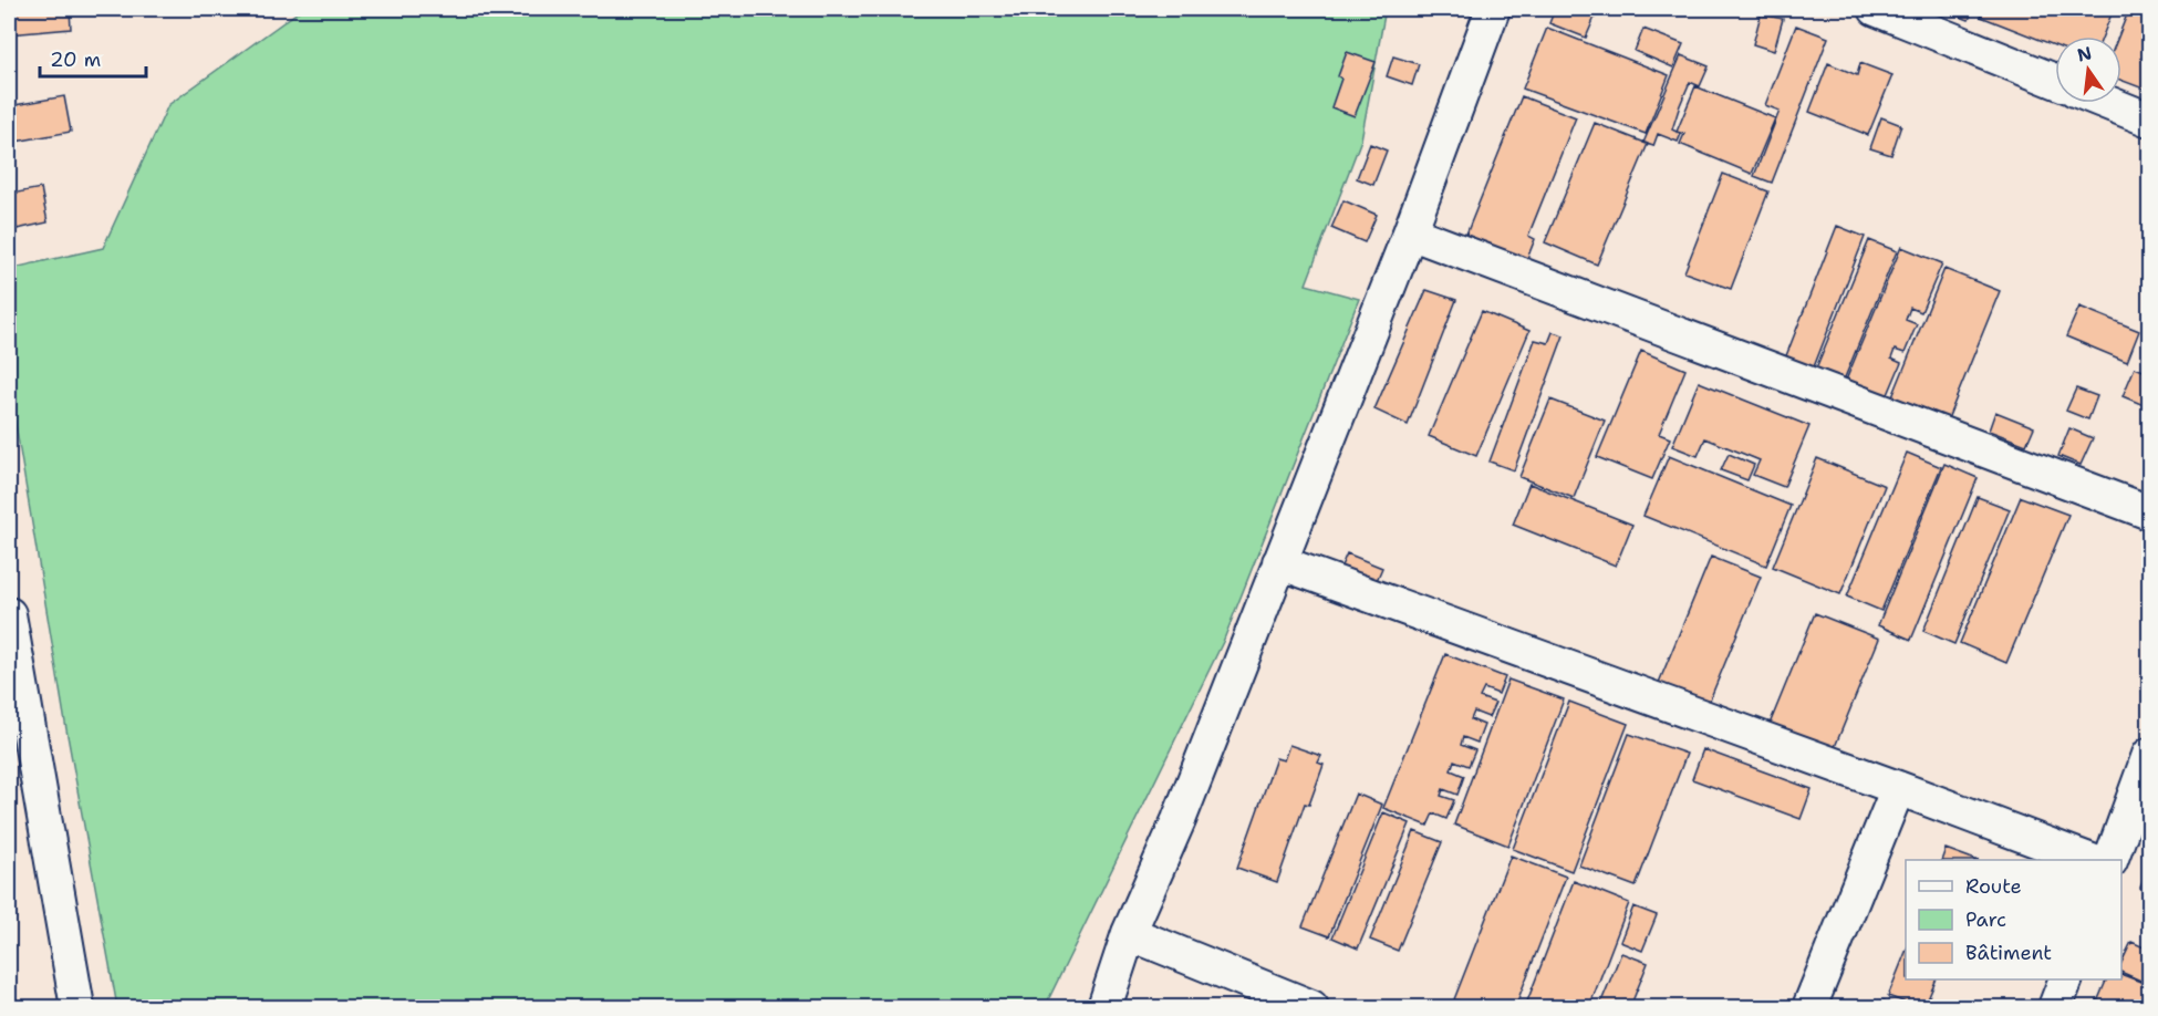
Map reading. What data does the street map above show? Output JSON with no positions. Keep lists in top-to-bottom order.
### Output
{
  "legend": ["Route", "Parc", "Bâtiment"],
  "scale_bar": "20 m",
  "north": "top"
}
